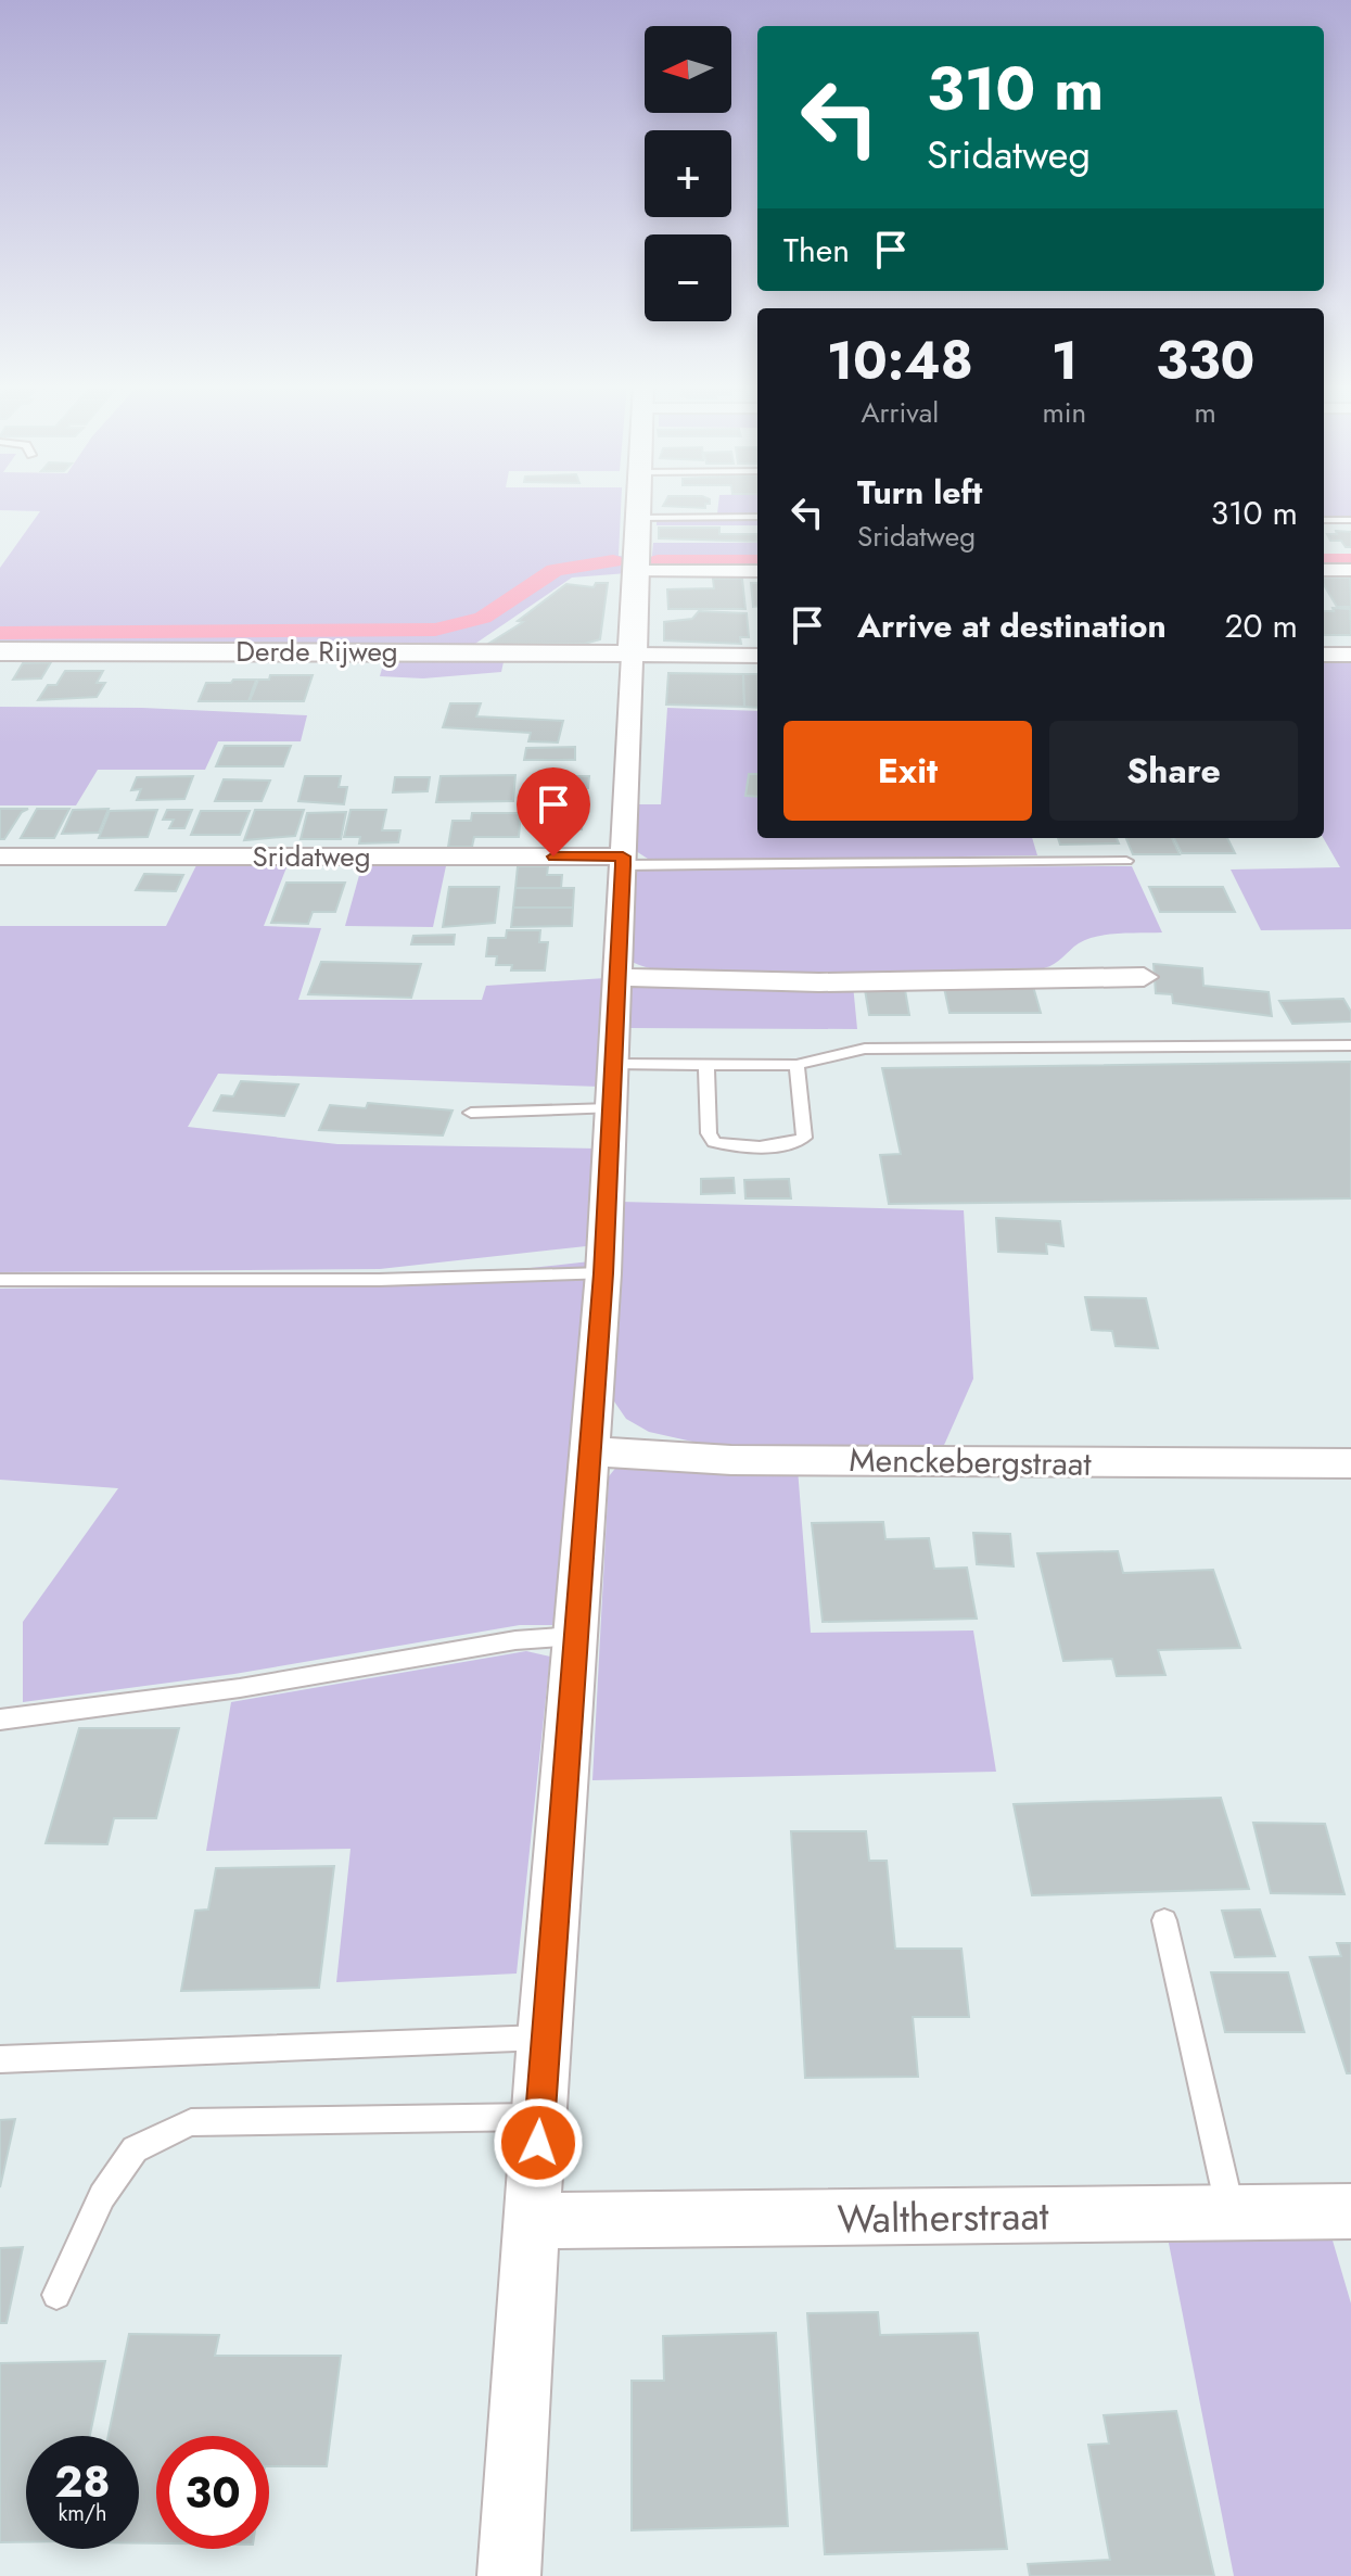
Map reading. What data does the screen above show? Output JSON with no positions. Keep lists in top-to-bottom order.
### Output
{
  "streets": {
    "street": [
      "Derde Rijweg",
      "Sridatweg",
      "Menckebergstraat",
      "Waltherstraat"
    ]
  },
  "north": "left",
  "page": {
    "map_buttons": ["+", "−"],
    "turn": ["310 m", "Sridatweg"],
    "then": "Then",
    "eta": [
      "10:48",
      "Arrival",
      "1",
      "min",
      "330",
      "m"
    ],
    "list": [
      {
        "name": "Turn left",
        "note": "Sridatweg",
        "value": "310 m"
      },
      {
        "name": "Arrive at destination",
        "value": "20 m"
      }
    ],
    "buttons": ["Exit", "Share"],
    "speed": "28 km/h",
    "limit": "30"
  }
}
